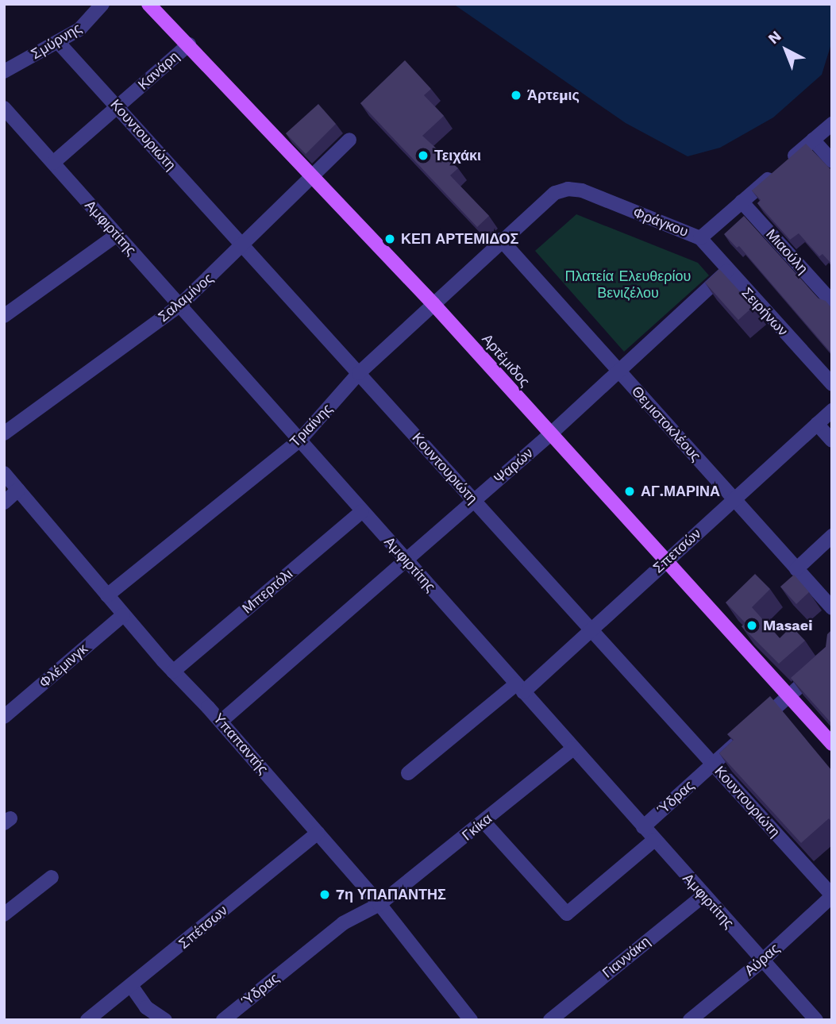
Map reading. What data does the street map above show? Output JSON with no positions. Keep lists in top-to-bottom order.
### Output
{
  "streets": {
    "main road": ["Αρτέμιδος"],
    "street": [
      "Σμύρνης",
      "Κανάρη",
      "Κουντουριώτη",
      "Φράγκου",
      "Αμφιρτίτης",
      "Μιαούλη",
      "Σαλαμίνος",
      "Σειρήνων",
      "Θεμιστοκλέους",
      "Τριαίνης",
      "Ψαρών",
      "Σπετσών",
      "Μπερτόλι",
      "Φλέμινγκ",
      "Υπαπαντής",
      "Ύδρας",
      "Γκίκα",
      "Σπέτσων",
      "Γιαννάκη",
      "Αύρας"
    ]
  },
  "crossings": [
    ["Σμύρνης", "Κουντουριώτη"],
    ["Κανάρη", "Κουντουριώτη"],
    ["Κανάρη", "Αμφιρτίτης"],
    ["Κανάρη", "Αρτέμιδος"],
    ["Κουντουριώτη", "Σαλαμίνος"],
    ["Κουντουριώτη", "Τριαίνης"],
    ["Κουντουριώτη", "Ψαρών"],
    ["Κουντουριώτη", "Σπετσών"],
    ["Κουντουριώτη", "Ύδρας"],
    ["Κουντουριώτη", "Αύρας"],
    ["Φράγκου", "Μιαούλη"],
    ["Φράγκου", "Σειρήνων"],
    ["Φράγκου", "Θεμιστοκλέους"],
    ["Φράγκου", "Τριαίνης"],
    ["Αμφιρτίτης", "Σαλαμίνος"],
    ["Αμφιρτίτης", "Τριαίνης"],
    ["Αμφιρτίτης", "Ψαρών"],
    ["Αμφιρτίτης", "Σπετσών"],
    ["Αμφιρτίτης", "Μπερτόλι"],
    ["Αμφιρτίτης", "Ύδρας"],
    ["Αμφιρτίτης", "Γκίκα"],
    ["Αμφιρτίτης", "Γιαννάκη"],
    ["Αμφιρτίτης", "Αύρας"],
    ["Σαλαμίνος", "Αρτέμιδος"],
    ["Σειρήνων", "Ψαρών"],
    ["Αρτέμιδος", "Τριαίνης"],
    ["Αρτέμιδος", "Ψαρών"],
    ["Αρτέμιδος", "Σπετσών"],
    ["Αρτέμιδος", "Ύδρας"],
    ["Θεμιστοκλέους", "Τριαίνης"],
    ["Θεμιστοκλέους", "Ψαρών"],
    ["Θεμιστοκλέους", "Σπετσών"],
    ["Τριαίνης", "Υπαπαντής"],
    ["Ψαρών", "Υπαπαντής"],
    ["Μπερτόλι", "Υπαπαντής"],
    ["Φλέμινγκ", "Υπαπαντής"],
    ["Υπαπαντής", "Ύδρας"],
    ["Υπαπαντής", "Γκίκα"],
    ["Υπαπαντής", "Σπέτσων"],
    ["Ύδρας", "Γκίκα"]
  ],
  "parks": ["Πλατεία Ελευθερίου Βενιζέλου"],
  "places": [
    "Άρτεμις",
    "Τειχάκι",
    "ΚΕΠ ΑΡΤΕΜΙΔΟΣ",
    "ΑΓ.ΜΑΡΙΝΑ",
    "Masaei",
    "7η ΥΠΑΠΑΝΤΗΣ"
  ],
  "north": "top left"
}
